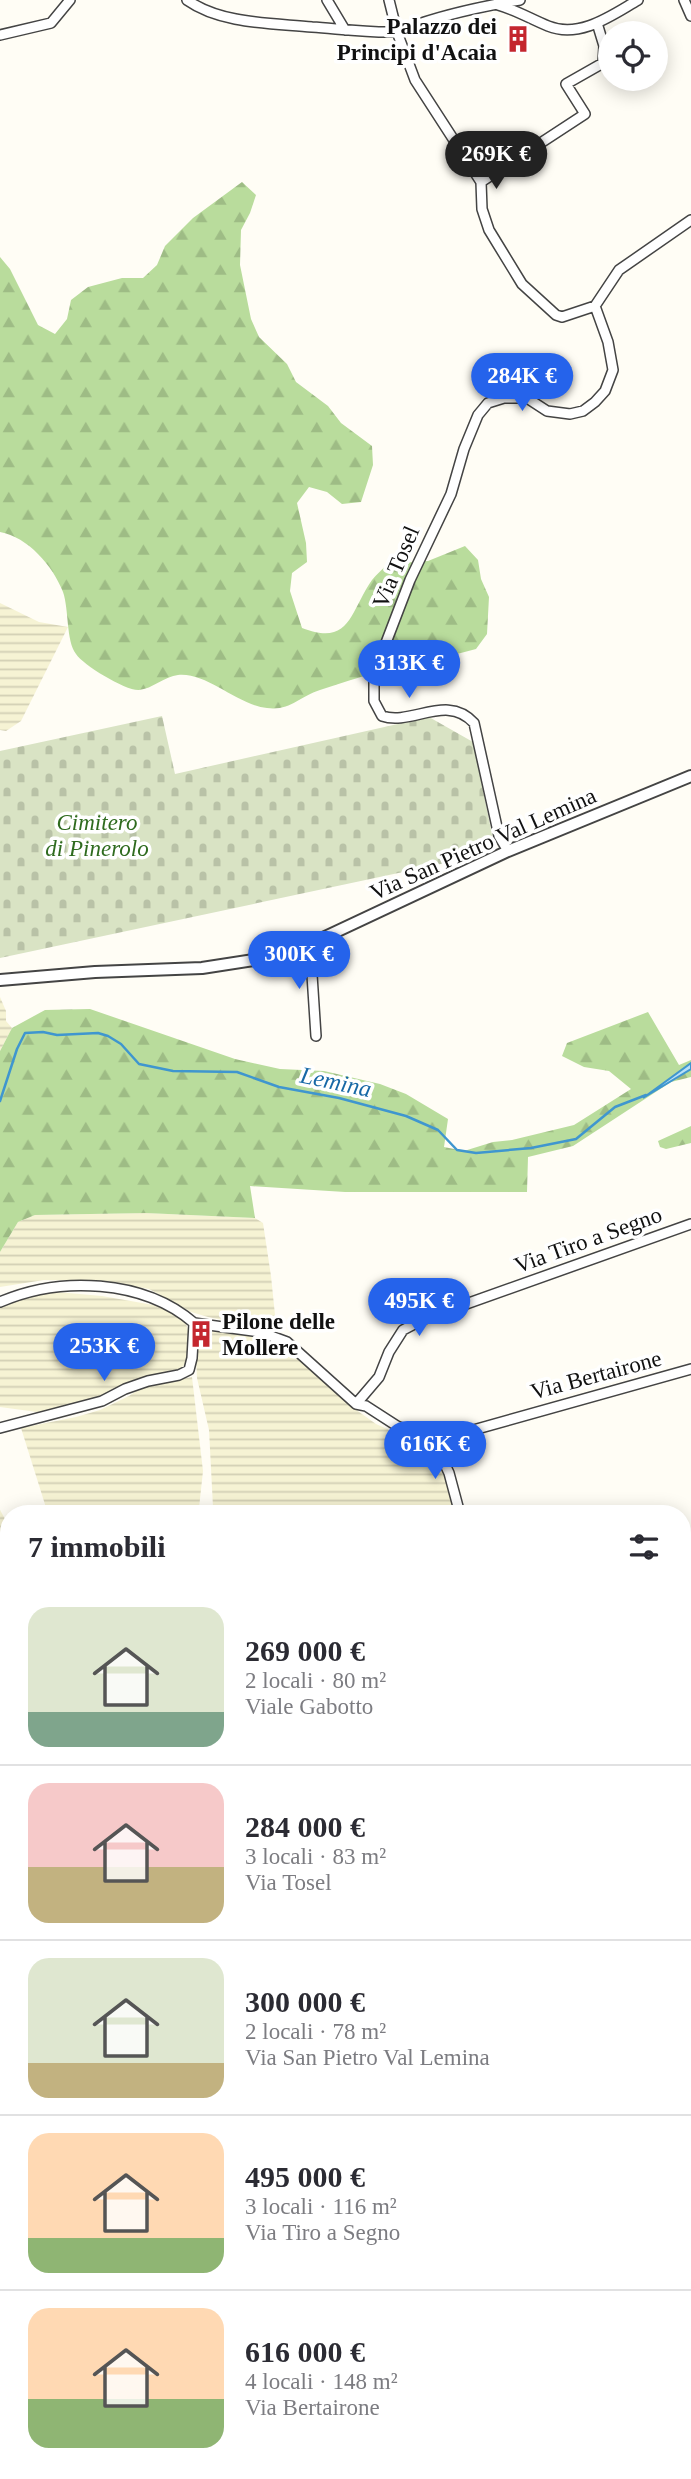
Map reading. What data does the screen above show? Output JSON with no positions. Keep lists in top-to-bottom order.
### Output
{
  "streets": {
    "street": [
      "Via Tosel",
      "Via San Pietro Val Lemina",
      "Via Tiro a Segno",
      "Via Bertairone"
    ]
  },
  "crossings": [
    ["Via Tosel", "Via San Pietro Val Lemina"]
  ],
  "water": ["Lemina"],
  "parks": ["Cimitero di Pinerolo"],
  "places": {
    "building": ["Palazzo dei Principi d'Acaia", "Pilone delle Mollere"]
  },
  "page": {
    "price": [
      "269K €",
      "284K €",
      "313K €",
      "300K €",
      "495K €",
      "253K €",
      "616K €"
    ],
    "heading": "7 immobili",
    "list": [
      {
        "name": "269 000 €",
        "note": "2 locali · 80 m² · Viale Gabotto"
      },
      {
        "name": "284 000 €",
        "note": "3 locali · 83 m² · Via Tosel"
      },
      {
        "name": "300 000 €",
        "note": "2 locali · 78 m² · Via San Pietro Val Lemina"
      },
      {
        "name": "495 000 €",
        "note": "3 locali · 116 m² · Via Tiro a Segno"
      },
      {
        "name": "616 000 €",
        "note": "4 locali · 148 m² · Via Bertairone"
      }
    ]
  }
}
